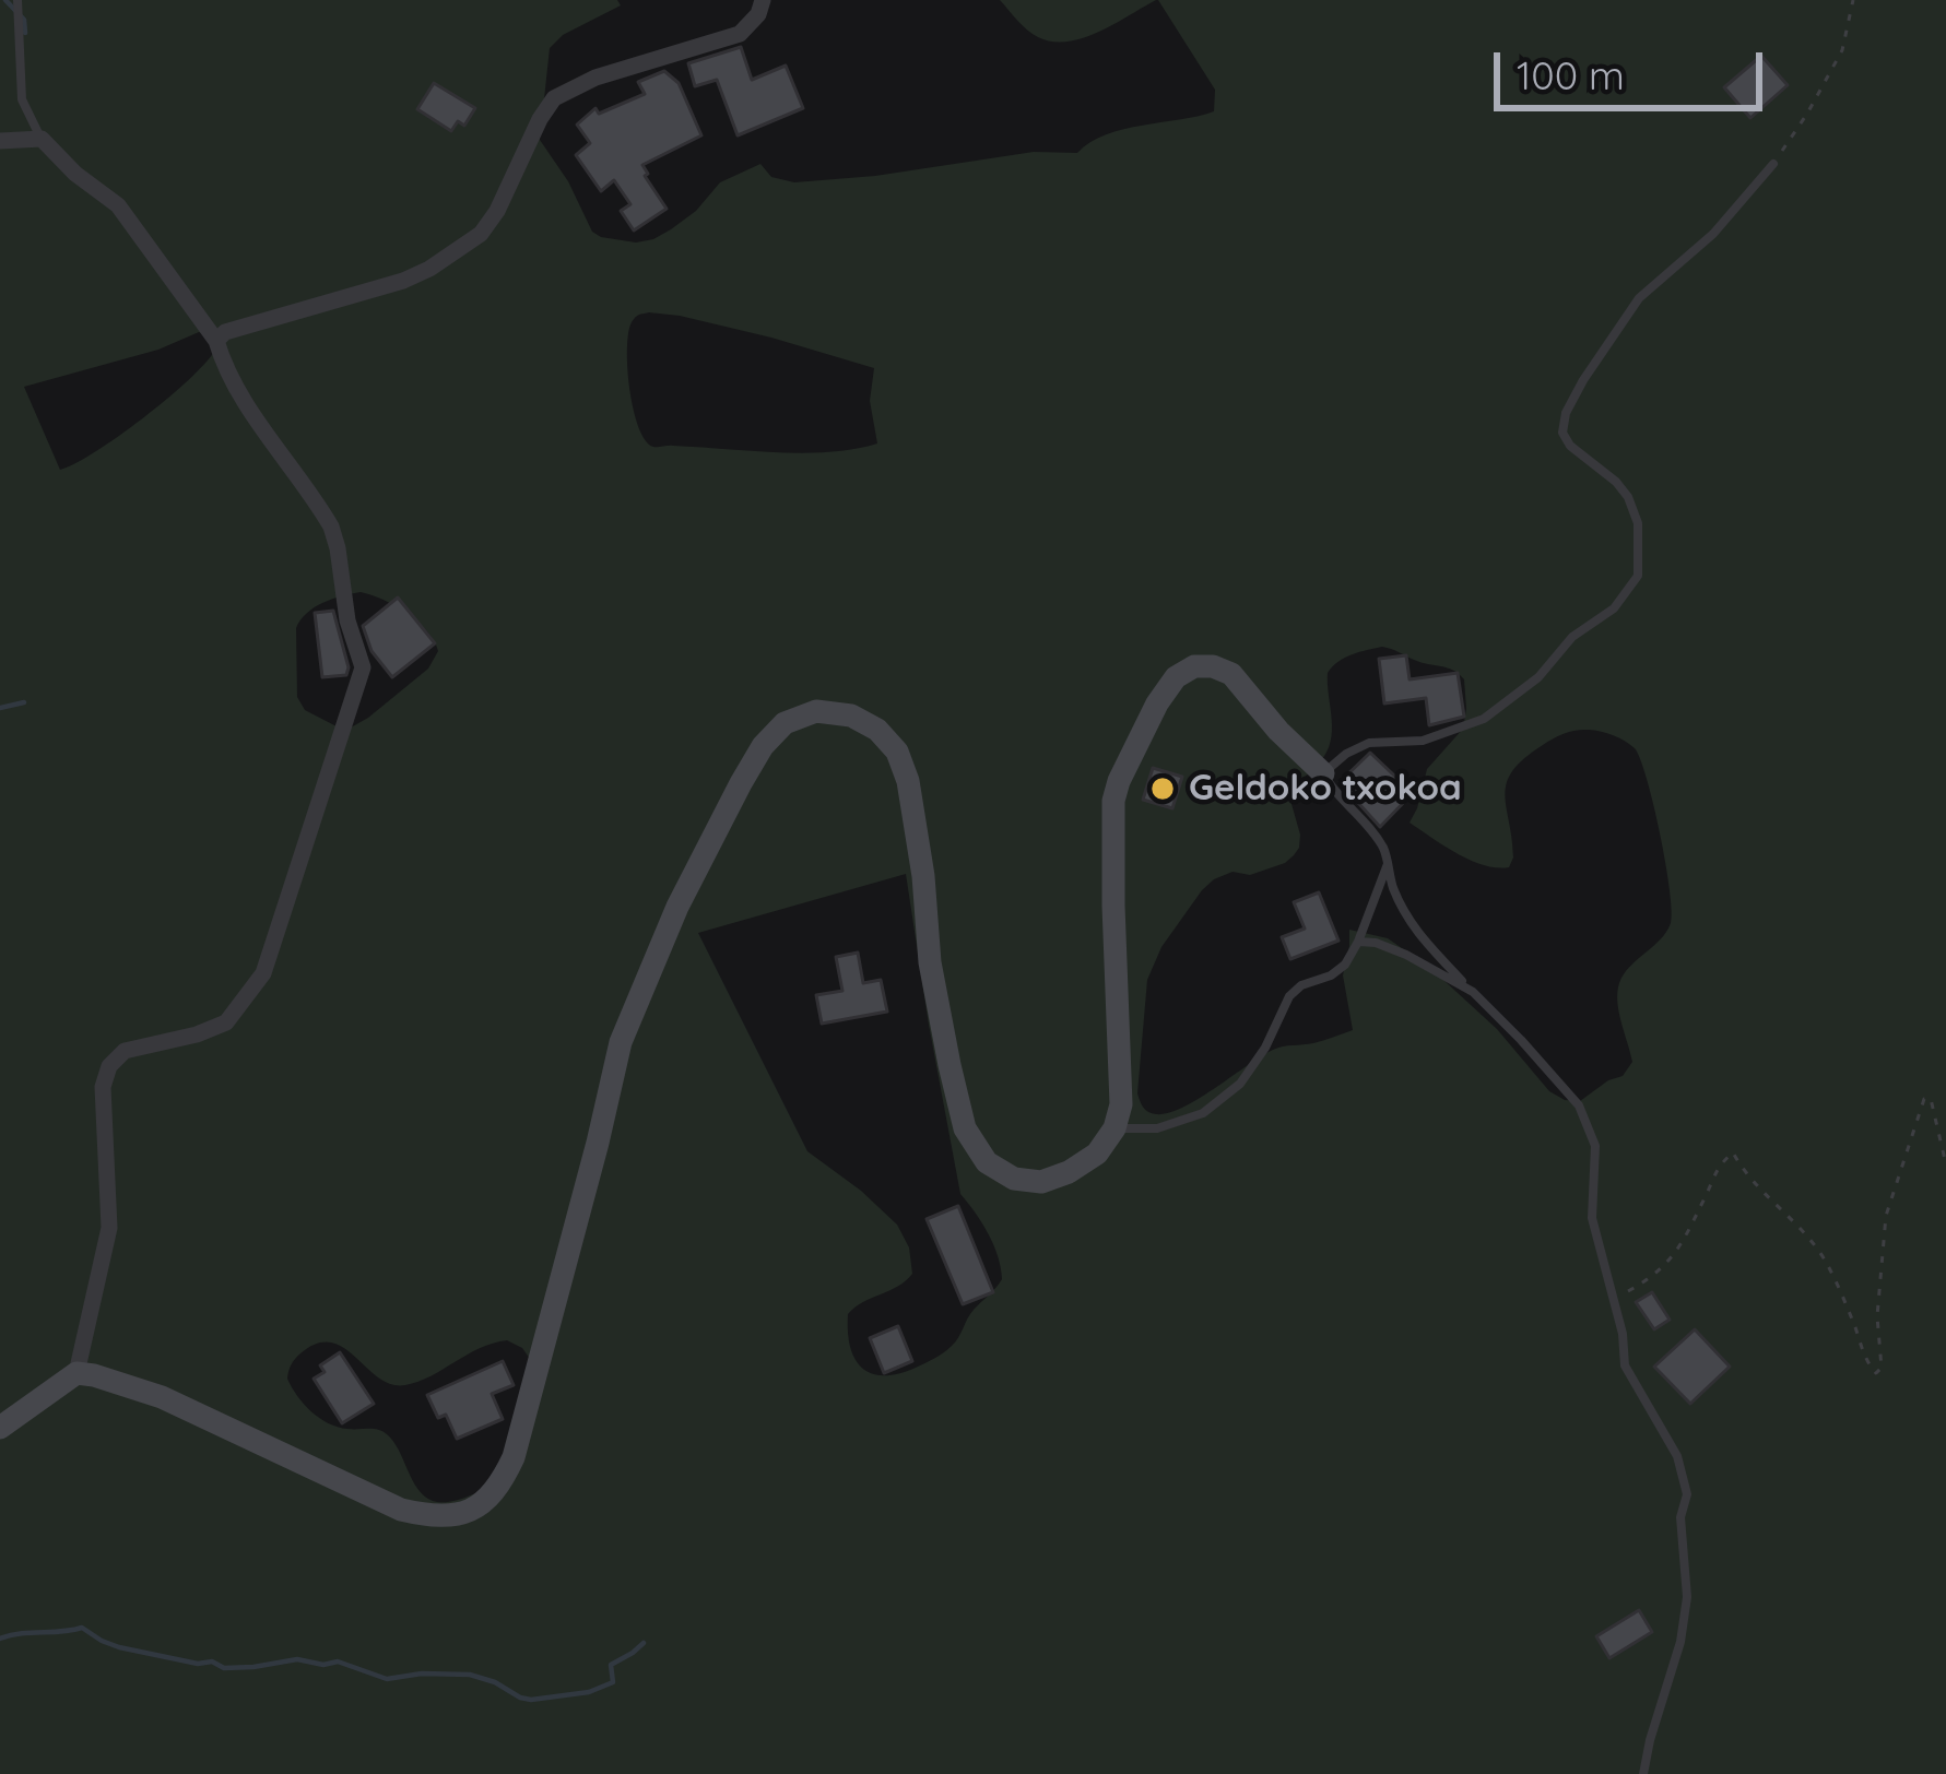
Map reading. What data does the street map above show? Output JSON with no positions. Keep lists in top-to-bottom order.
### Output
{
  "places": ["Geldoko txokoa"],
  "scale_bar": "100 m"
}
